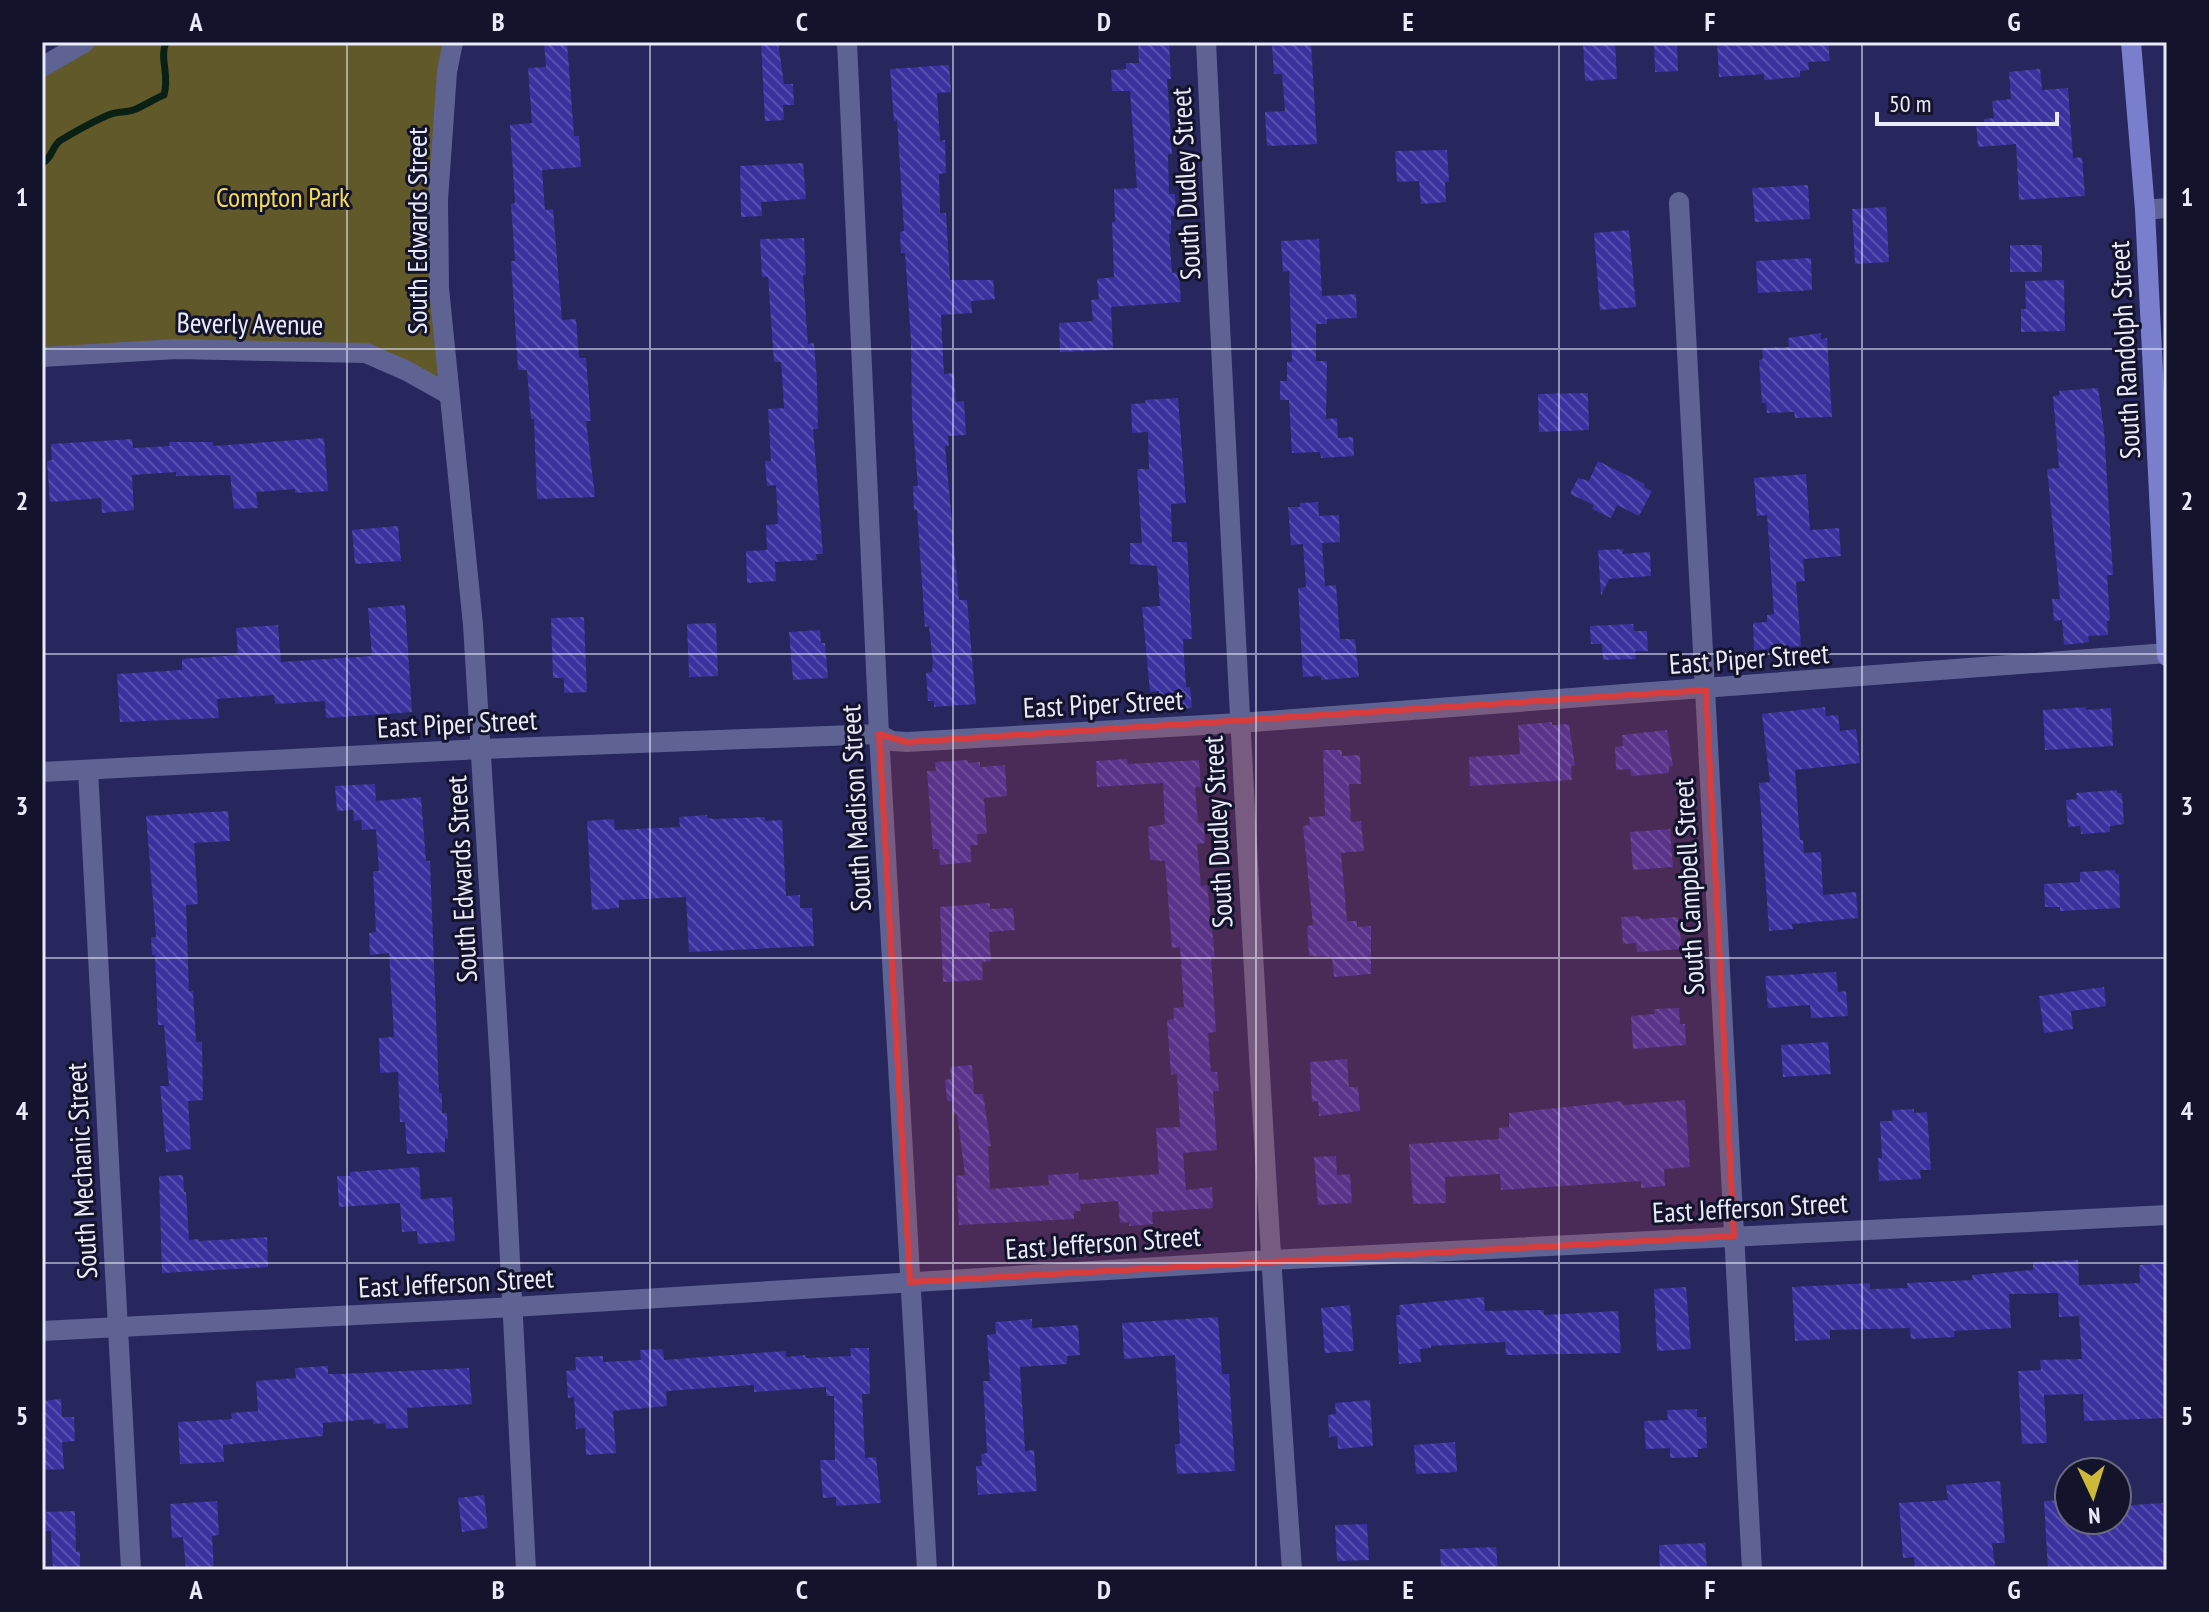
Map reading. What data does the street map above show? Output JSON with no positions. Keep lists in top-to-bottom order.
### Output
{
  "streets": {
    "street": [
      "South Dudley Street",
      "South Edwards Street",
      "Beverly Avenue",
      "South Randolph Street",
      "East Piper Street",
      "South Madison Street",
      "South Campbell Street",
      "South Mechanic Street",
      "East Jefferson Street"
    ]
  },
  "crossings": [
    ["South Dudley Street", "East Piper Street"],
    ["South Dudley Street", "East Jefferson Street"],
    ["South Edwards Street", "Beverly Avenue"],
    ["South Edwards Street", "East Piper Street"],
    ["South Edwards Street", "East Jefferson Street"],
    ["South Randolph Street", "East Piper Street"],
    ["East Piper Street", "South Madison Street"],
    ["East Piper Street", "South Campbell Street"],
    ["East Piper Street", "South Mechanic Street"],
    ["South Madison Street", "East Jefferson Street"],
    ["South Campbell Street", "East Jefferson Street"],
    ["South Mechanic Street", "East Jefferson Street"]
  ],
  "parks": ["Compton Park"],
  "scale_bar": "50 m",
  "north": "bottom",
  "grid": {
    "columns": [
      "A",
      "B",
      "C",
      "D",
      "E",
      "F",
      "G"
    ],
    "rows": [
      "1",
      "2",
      "3",
      "4",
      "5"
    ]
  }
}
